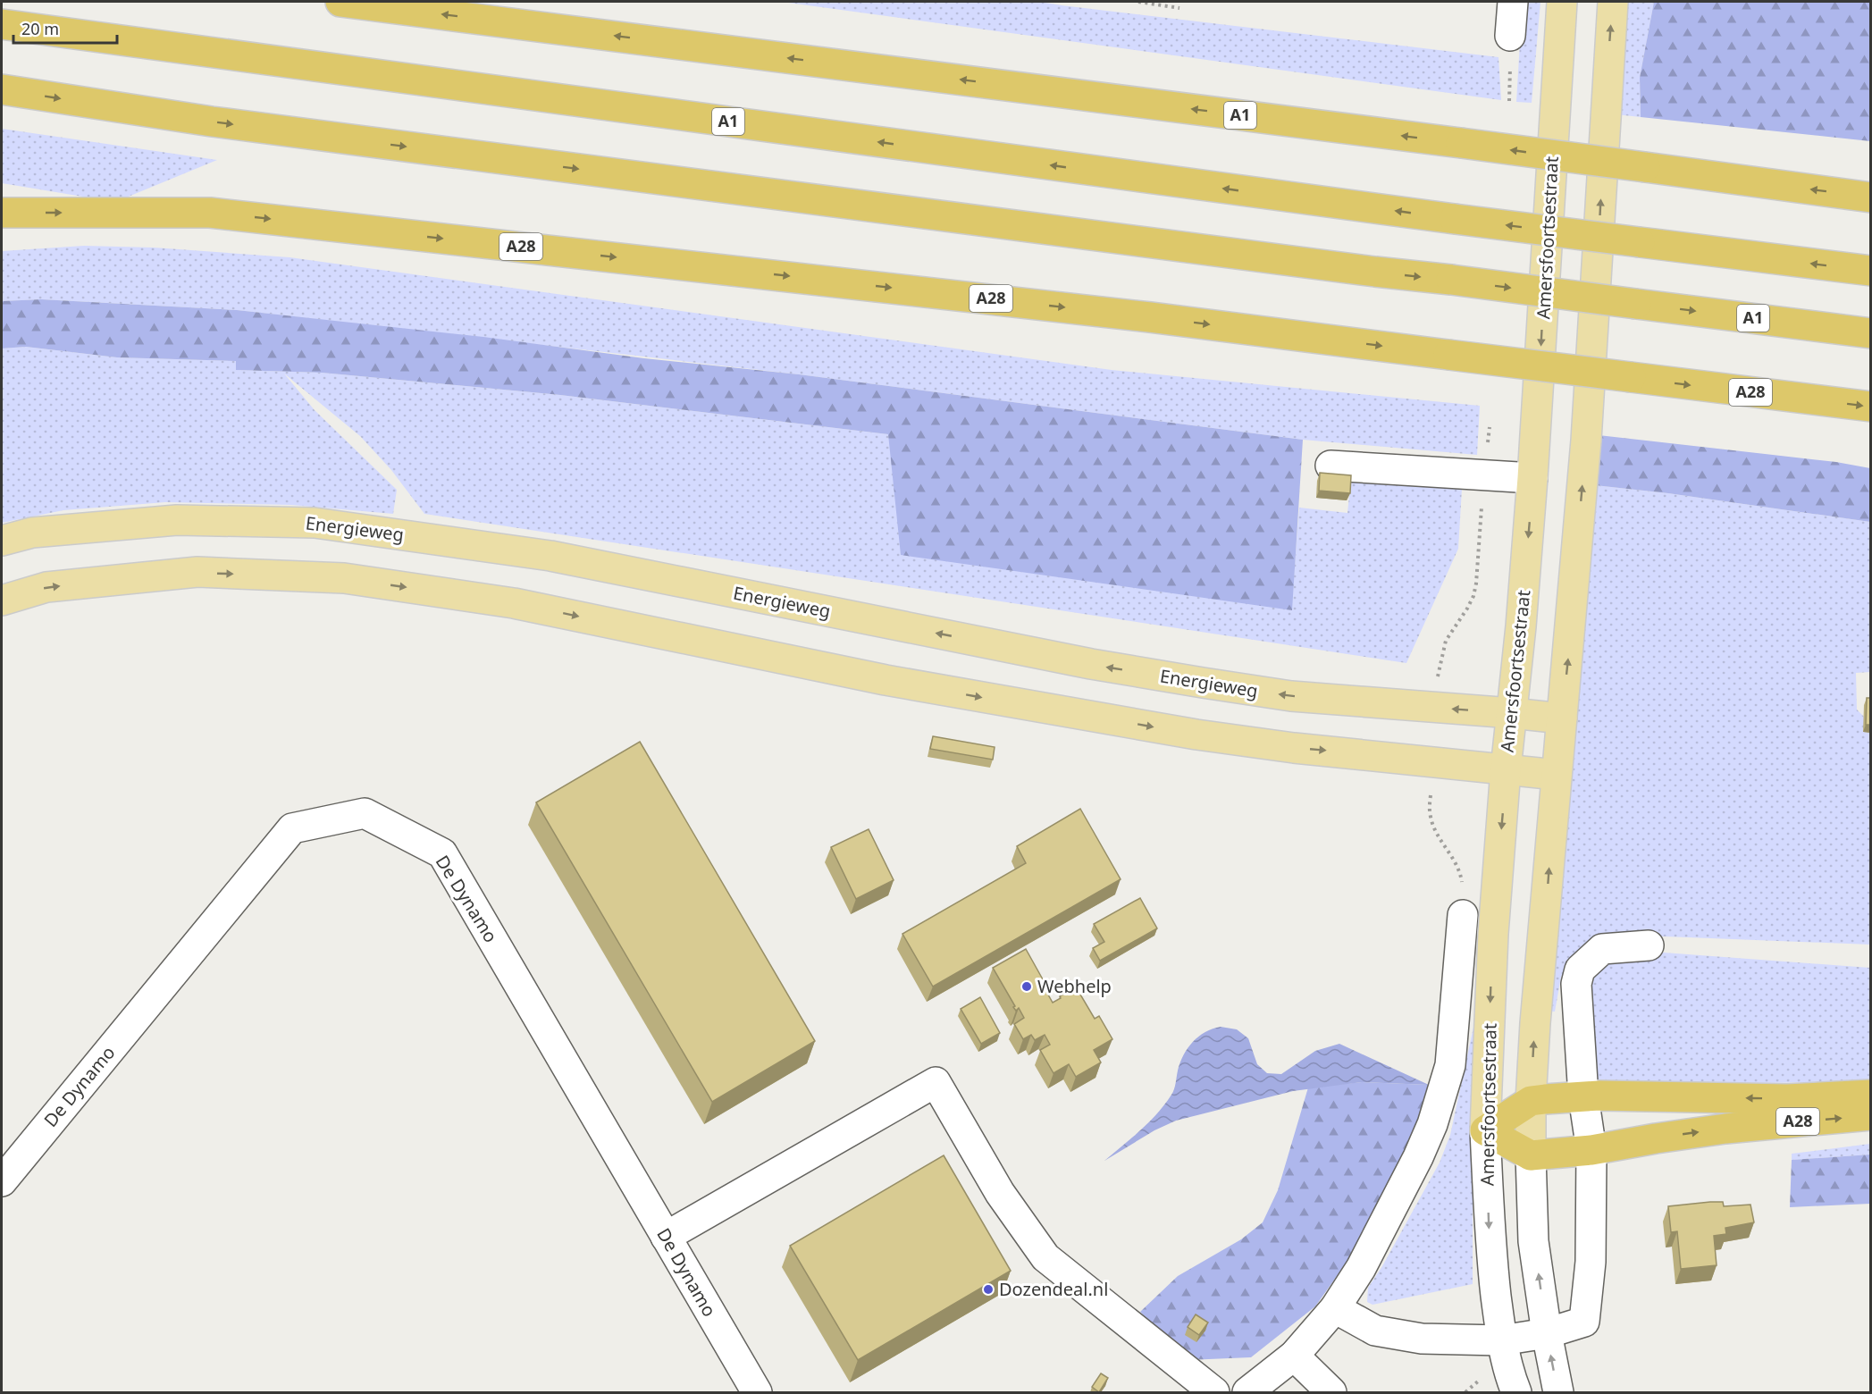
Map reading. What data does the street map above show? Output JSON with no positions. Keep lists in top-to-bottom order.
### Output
{
  "streets": {
    "highway": ["A1", "A28"],
    "main road": ["Amersfoortsestraat", "Energieweg"],
    "street": ["De Dynamo"]
  },
  "crossings": [
    ["Amersfoortsestraat", "A28"],
    ["Amersfoortsestraat", "Energieweg"]
  ],
  "places": ["Webhelp", "Dozendeal.nl"],
  "scale_bar": "20 m"
}
